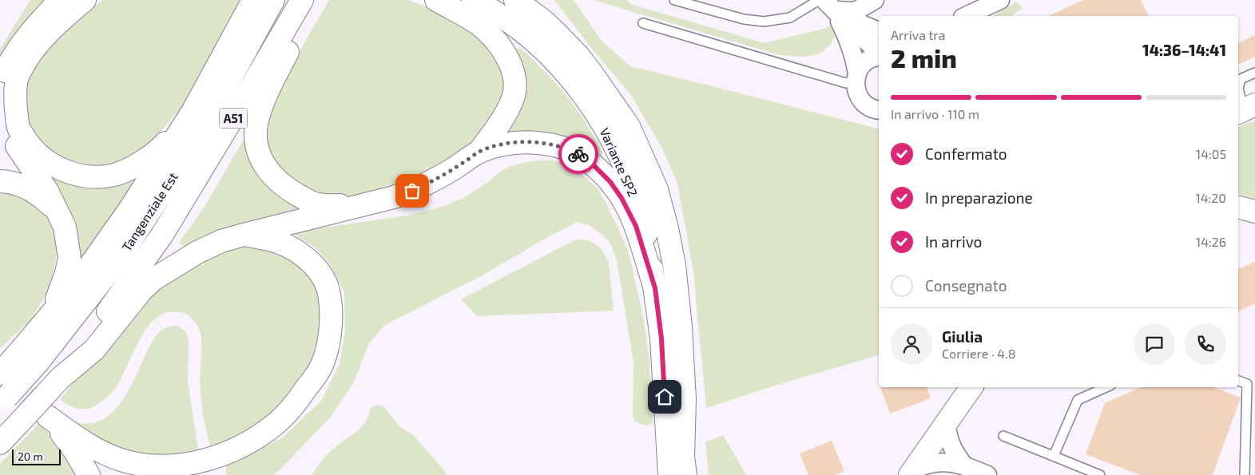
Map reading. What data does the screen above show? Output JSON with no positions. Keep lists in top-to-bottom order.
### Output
{
  "streets": {
    "main road": ["A51", "Variante SP2", "Tangenziale Est"]
  },
  "crossings": [
    ["A51", "Tangenziale Est"]
  ],
  "scale_bar": "20 m",
  "page": {
    "heading": ["2 min", "Arriva tra", "14:36–14:41"],
    "panel": ["Giulia", "Corriere · 4.8"],
    "bar": "In arrivo · 110 m",
    "list": [
      ["Confermato", "14:05"],
      ["In preparazione", "14:20"],
      ["In arrivo", "14:26"],
      "Consegnato"
    ],
    "scale": "20 m"
  }
}
